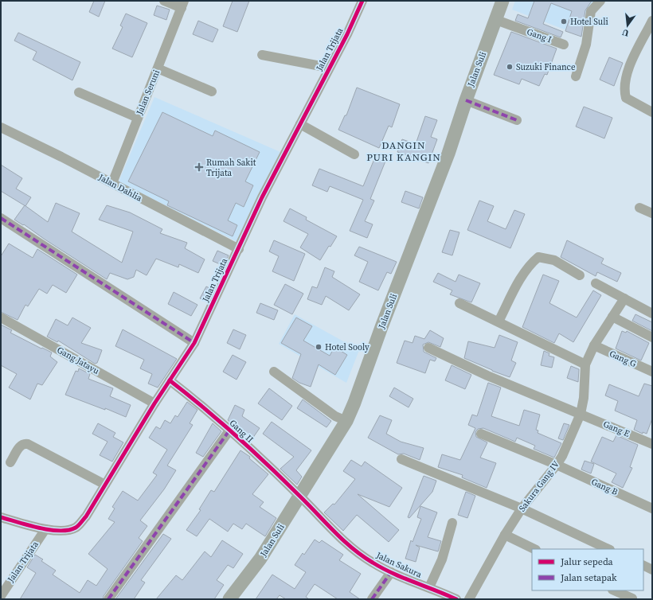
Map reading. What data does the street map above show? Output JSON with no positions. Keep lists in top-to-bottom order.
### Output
{
  "streets": {
    "main road": ["Jalan Suli"],
    "street": [
      "Gang I",
      "Jalan Trijata",
      "Jalan Seruni",
      "Jalan Dahlia",
      "Gang G",
      "Gang Jatayu",
      "Gang E",
      "Gang II",
      "Sakura Gang IV",
      "Gang B",
      "Jalan Sakura"
    ]
  },
  "crossings": [
    ["Gang I", "Jalan Suli"],
    ["Jalan Trijata", "Jalan Dahlia"],
    ["Jalan Trijata", "Gang Jatayu"],
    ["Jalan Trijata", "Gang II"],
    ["Jalan Suli", "Gang II"],
    ["Jalan Suli", "Jalan Sakura"],
    ["Jalan Seruni", "Jalan Dahlia"],
    ["Gang G", "Sakura Gang IV"],
    ["Gang E", "Sakura Gang IV"],
    ["Gang II", "Jalan Sakura"],
    ["Sakura Gang IV", "Gang B"]
  ],
  "districts": ["DANGIN PURI KANGIN"],
  "places": {
    "other": ["Hotel Suli", "Suzuki Finance", "Hotel Sooly"],
    "health": ["Rumah Sakit Trijata"]
  },
  "legend": ["Jalur sepeda", "Jalan setapak"],
  "north": "bottom"
}
